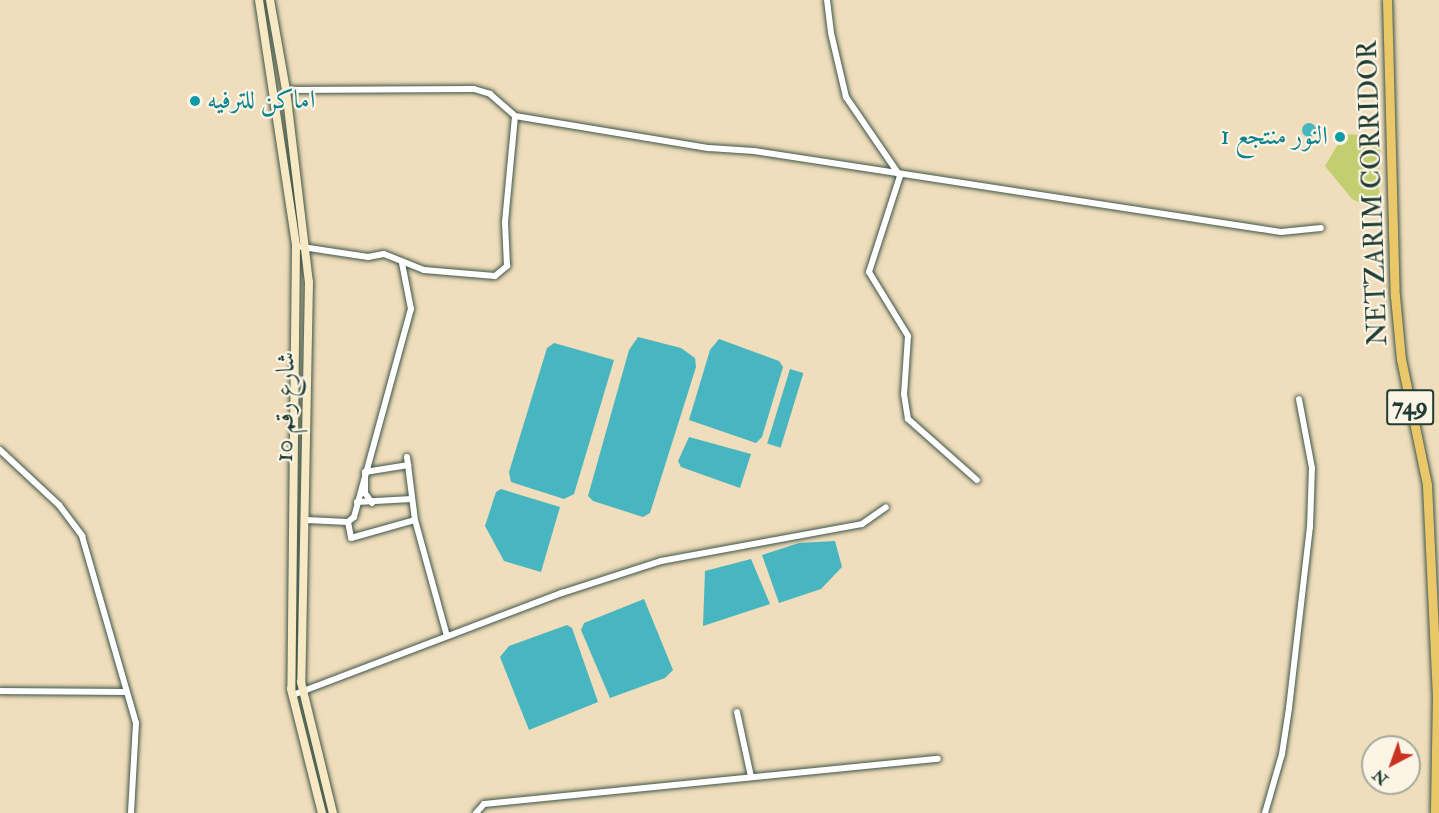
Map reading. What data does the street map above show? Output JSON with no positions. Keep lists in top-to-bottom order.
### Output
{
  "streets": {
    "main road": ["NETZARIM CORRIDOR", "شارع رقم 10", "749"]
  },
  "places": ["اماكن للترفيه", "1 النور منتجع"],
  "north": "bottom left"
}
